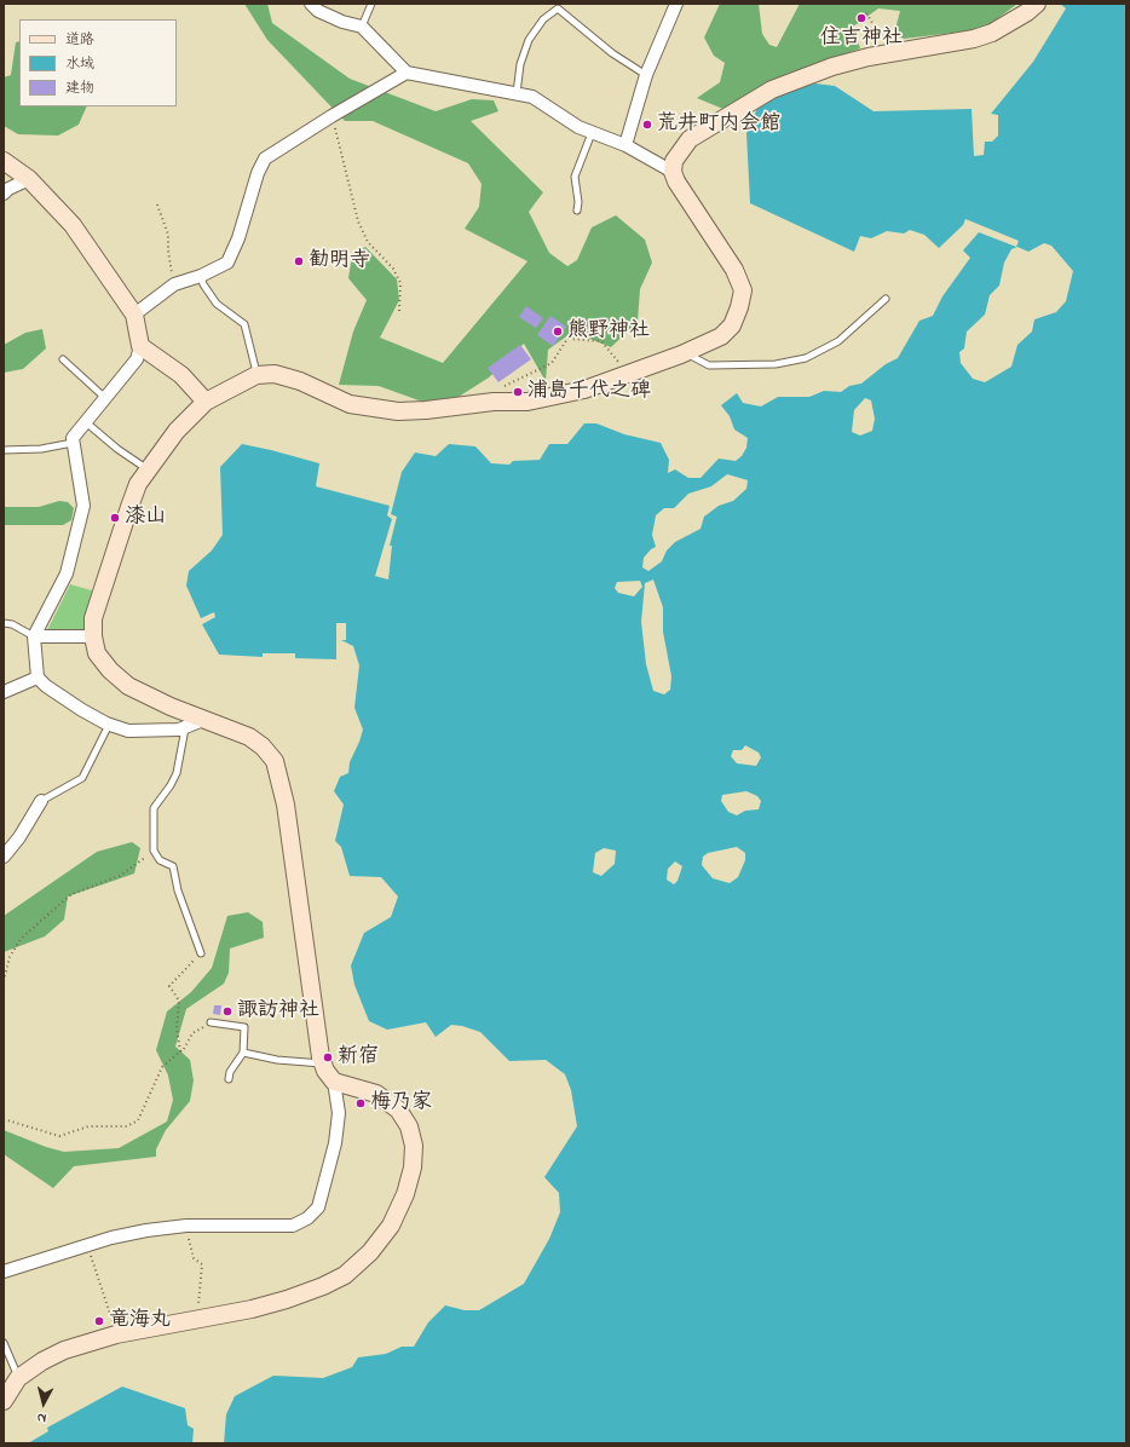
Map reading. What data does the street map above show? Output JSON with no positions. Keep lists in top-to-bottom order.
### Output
{
  "places": [
    "住吉神社",
    "荒井町内会館",
    "勧明寺",
    "熊野神社",
    "浦島千代之碑",
    "漆山",
    "諏訪神社",
    "新宿",
    "梅乃家",
    "竜海丸"
  ],
  "legend": ["道路", "水域", "建物"],
  "north": "bottom"
}
